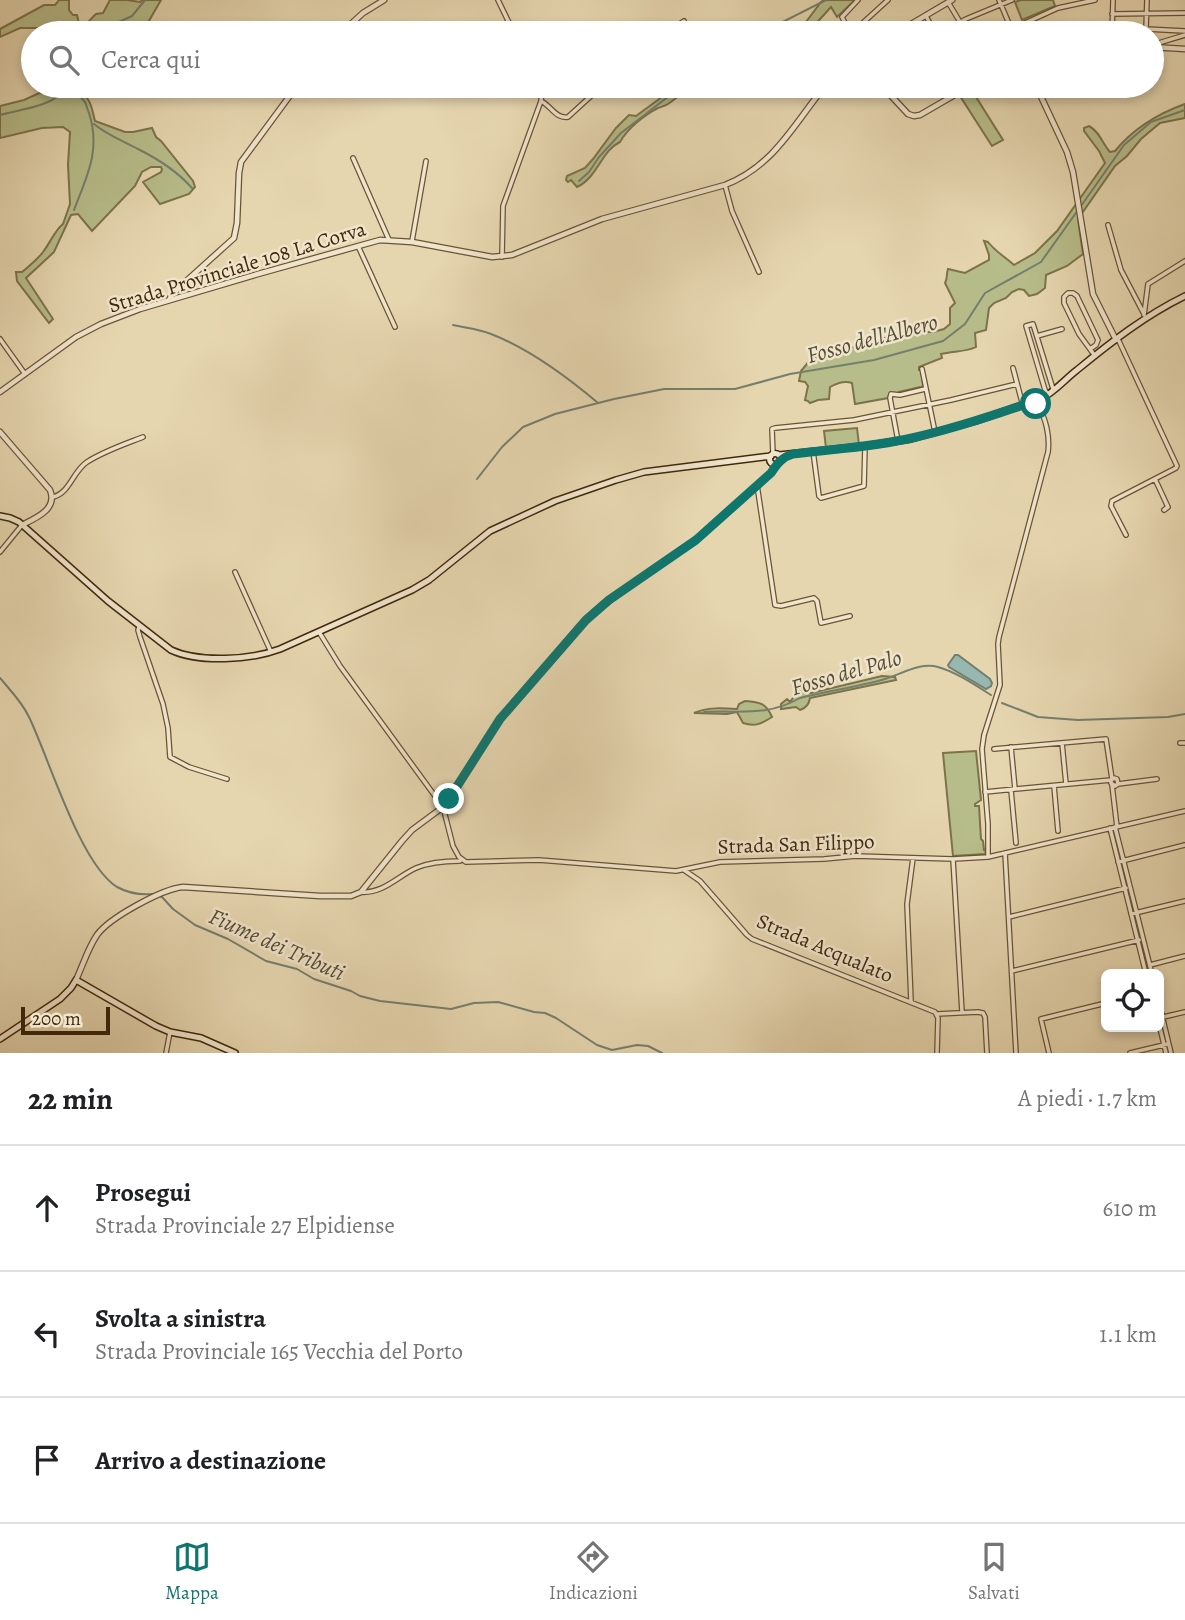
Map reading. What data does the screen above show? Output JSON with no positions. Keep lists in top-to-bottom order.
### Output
{
  "streets": {
    "street": ["Strada Provinciale 108 La Corva", "Strada San Filippo", "Strada Acqualato"]
  },
  "crossings": [
    ["Strada San Filippo", "Strada Acqualato"]
  ],
  "water": ["Fosso dell'Albero", "Fosso del Palo", "Fiume dei Tributi"],
  "scale_bar": "200 m",
  "page": {
    "search": "Cerca qui",
    "scale": "200 m",
    "heading": ["22 min", "A piedi · 1.7 km"],
    "list": [
      ["Prosegui", "Strada Provinciale 27 Elpidiense", "610 m"],
      ["Svolta a sinistra", "Strada Provinciale 165 Vecchia del Porto", "1.1 km"],
      "Arrivo a destinazione"
    ],
    "nav": ["Mappa", "Indicazioni", "Salvati"]
  }
}
